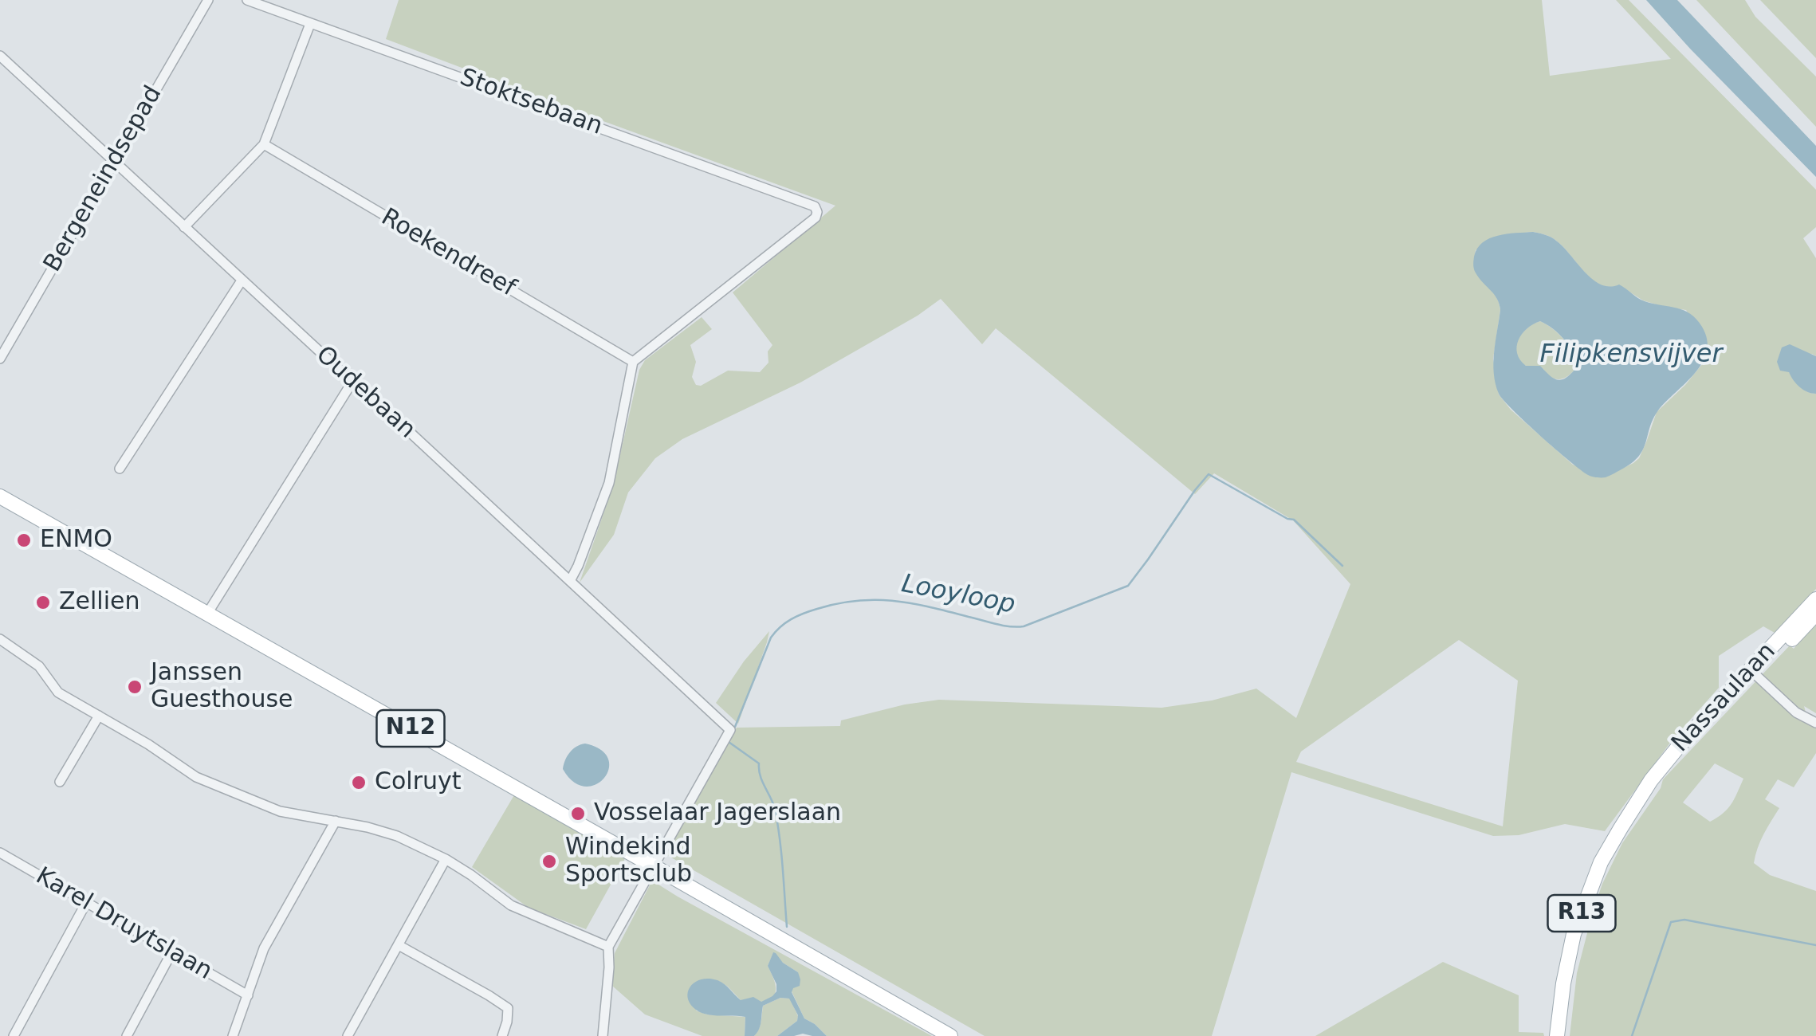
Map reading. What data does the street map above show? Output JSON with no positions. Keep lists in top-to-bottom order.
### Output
{
  "streets": {
    "main road": ["Nassaulaan", "N12", "R13"],
    "street": [
      "Stoktsebaan",
      "Bergeneindsepad",
      "Roekendreef",
      "Oudebaan",
      "Karel Druytslaan"
    ]
  },
  "crossings": [
    ["Stoktsebaan", "Roekendreef"],
    ["Bergeneindsepad", "Oudebaan"],
    ["Oudebaan", "N12"]
  ],
  "water": ["Filipkensvijver", "Looyloop"],
  "places": [
    "ENMO",
    "Zellien",
    "Janssen Guesthouse",
    "Colruyt",
    "Vosselaar Jagerslaan",
    "Windekind Sportsclub"
  ]
}
